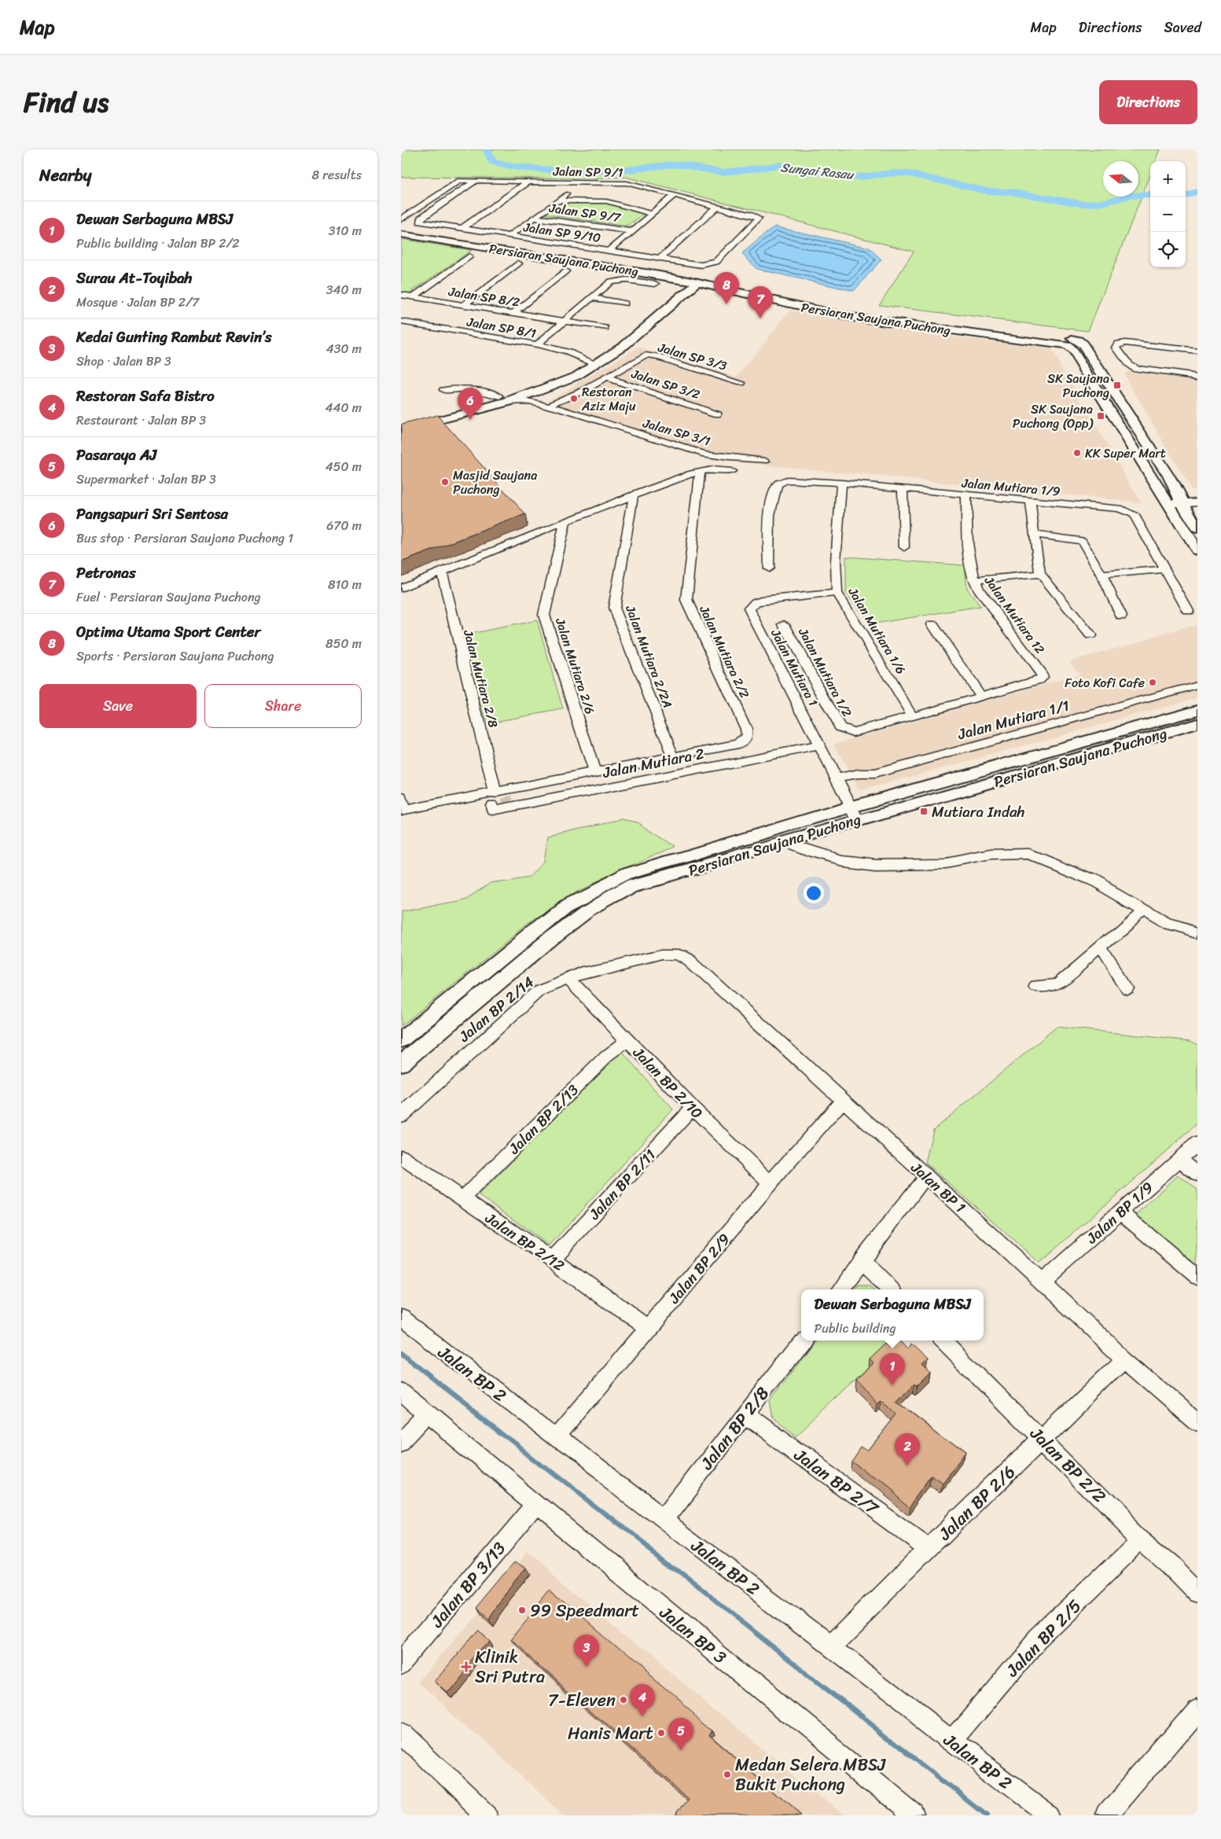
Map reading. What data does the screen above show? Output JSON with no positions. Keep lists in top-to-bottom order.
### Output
{
  "streets": {
    "street": [
      "Jalan SP 9/1",
      "Jalan SP 9/7",
      "Jalan SP 9/10",
      "Persiaran Saujana Puchong",
      "Jalan SP 8/2",
      "Jalan SP 8/1",
      "Jalan SP 3/3",
      "Jalan SP 3/2",
      "Jalan SP 3/1",
      "Jalan Mutiara 1/9",
      "Jalan Mutiara 12",
      "Jalan Mutiara 1/6",
      "Jalan Mutiara 2/2",
      "Jalan Mutiara 2/2A",
      "Jalan Mutiara 2/6",
      "Jalan Mutiara 1",
      "Jalan Mutiara 1/2",
      "Jalan Mutiara 2/8",
      "Jalan Mutiara 1/1",
      "Jalan Mutiara 2",
      "Jalan BP 2/14",
      "Jalan BP 2/10",
      "Jalan BP 2/13",
      "Jalan BP 2/11",
      "Jalan BP 1",
      "Jalan BP 1/9",
      "Jalan BP 2/12",
      "Jalan BP 2/9",
      "Jalan BP 2",
      "Jalan BP 2/8",
      "Jalan BP 2/2",
      "Jalan BP 2/7",
      "Jalan BP 2/6",
      "Jalan BP 3/13",
      "Jalan BP 3",
      "Jalan BP 2/5"
    ]
  },
  "crossings": [
    ["Jalan SP 9/1", "Jalan SP 9/10"],
    ["Persiaran Saujana Puchong", "Jalan Mutiara 1"],
    ["Jalan SP 3/3", "Jalan SP 3/2"],
    ["Jalan SP 3/3", "Jalan SP 3/1"],
    ["Jalan Mutiara 1/9", "Jalan Mutiara 12"],
    ["Jalan Mutiara 1/9", "Jalan Mutiara 1/6"],
    ["Jalan Mutiara 1/6", "Jalan Mutiara 1"],
    ["Jalan Mutiara 1/6", "Jalan Mutiara 1/2"],
    ["Jalan Mutiara 2/2", "Jalan Mutiara 2/2A"],
    ["Jalan Mutiara 1", "Jalan Mutiara 1/1"],
    ["Jalan Mutiara 1", "Jalan Mutiara 2"],
    ["Jalan Mutiara 2/8", "Jalan Mutiara 2"],
    ["Jalan BP 2/14", "Jalan BP 2/10"],
    ["Jalan BP 2/14", "Jalan BP 1"],
    ["Jalan BP 2/10", "Jalan BP 2/13"],
    ["Jalan BP 2/10", "Jalan BP 2/11"],
    ["Jalan BP 2/10", "Jalan BP 2/9"],
    ["Jalan BP 2/13", "Jalan BP 2/12"],
    ["Jalan BP 2/11", "Jalan BP 2/12"],
    ["Jalan BP 1", "Jalan BP 1/9"],
    ["Jalan BP 1", "Jalan BP 2/9"],
    ["Jalan BP 1", "Jalan BP 2/6"],
    ["Jalan BP 2/12", "Jalan BP 2/9"],
    ["Jalan BP 2/9", "Jalan BP 2"],
    ["Jalan BP 2", "Jalan BP 2/8"],
    ["Jalan BP 2", "Jalan BP 2/6"],
    ["Jalan BP 2", "Jalan BP 2/5"],
    ["Jalan BP 2/8", "Jalan BP 2/7"],
    ["Jalan BP 2/2", "Jalan BP 2/6"],
    ["Jalan BP 2/2", "Jalan BP 2/5"],
    ["Jalan BP 2/7", "Jalan BP 2/6"],
    ["Jalan BP 3/13", "Jalan BP 3"]
  ],
  "water": ["Sungai Rasau"],
  "places": {
    "transit": ["SK Saujana Puchong", "SK Saujana Puchong (Opp)", "Mutiara Indah"],
    "other": [
      "Restoran Aziz Maju",
      "KK Super Mart",
      "Masjid Saujana Puchong",
      "Foto Kofi Cafe",
      "99 Speedmart",
      "7-Eleven",
      "Hanis Mart",
      "Medan Selera MBSJ Bukit Puchong"
    ],
    "health": ["Klinik Sri Putra"]
  },
  "north": "left",
  "page": {
    "header": "Map",
    "nav": ["Map", "Directions", "Saved"],
    "title": "Find us",
    "buttons": [
      "Directions",
      ["Save", "Share"]
    ],
    "heading": ["Nearby", "8 results"],
    "map_buttons": ["+", "−"],
    "list": [
      {
        "mark": "1",
        "name": "Dewan Serbaguna MBSJ",
        "note": "Public building · Jalan BP 2/2",
        "value": "310 m"
      },
      {
        "mark": "2",
        "name": "Surau At-Toyibah",
        "note": "Mosque · Jalan BP 2/7",
        "value": "340 m"
      },
      {
        "mark": "3",
        "name": "Kedai Gunting Rambut Revin’s",
        "note": "Shop · Jalan BP 3",
        "value": "430 m"
      },
      {
        "mark": "4",
        "name": "Restoran Safa Bistro",
        "note": "Restaurant · Jalan BP 3",
        "value": "440 m"
      },
      {
        "mark": "5",
        "name": "Pasaraya AJ",
        "note": "Supermarket · Jalan BP 3",
        "value": "450 m"
      },
      {
        "mark": "6",
        "name": "Pangsapuri Sri Sentosa",
        "note": "Bus stop · Persiaran Saujana Puchong 1",
        "value": "670 m"
      },
      {
        "mark": "7",
        "name": "Petronas",
        "note": "Fuel · Persiaran Saujana Puchong",
        "value": "810 m"
      },
      {
        "mark": "8",
        "name": "Optima Utama Sport Center",
        "note": "Sports · Persiaran Saujana Puchong",
        "value": "850 m"
      }
    ],
    "pins": [
      "8",
      "7",
      "6",
      "1",
      "2",
      "3",
      "4",
      "5"
    ],
    "popup": ["Dewan Serbaguna MBSJ", "Public building"]
  }
}
